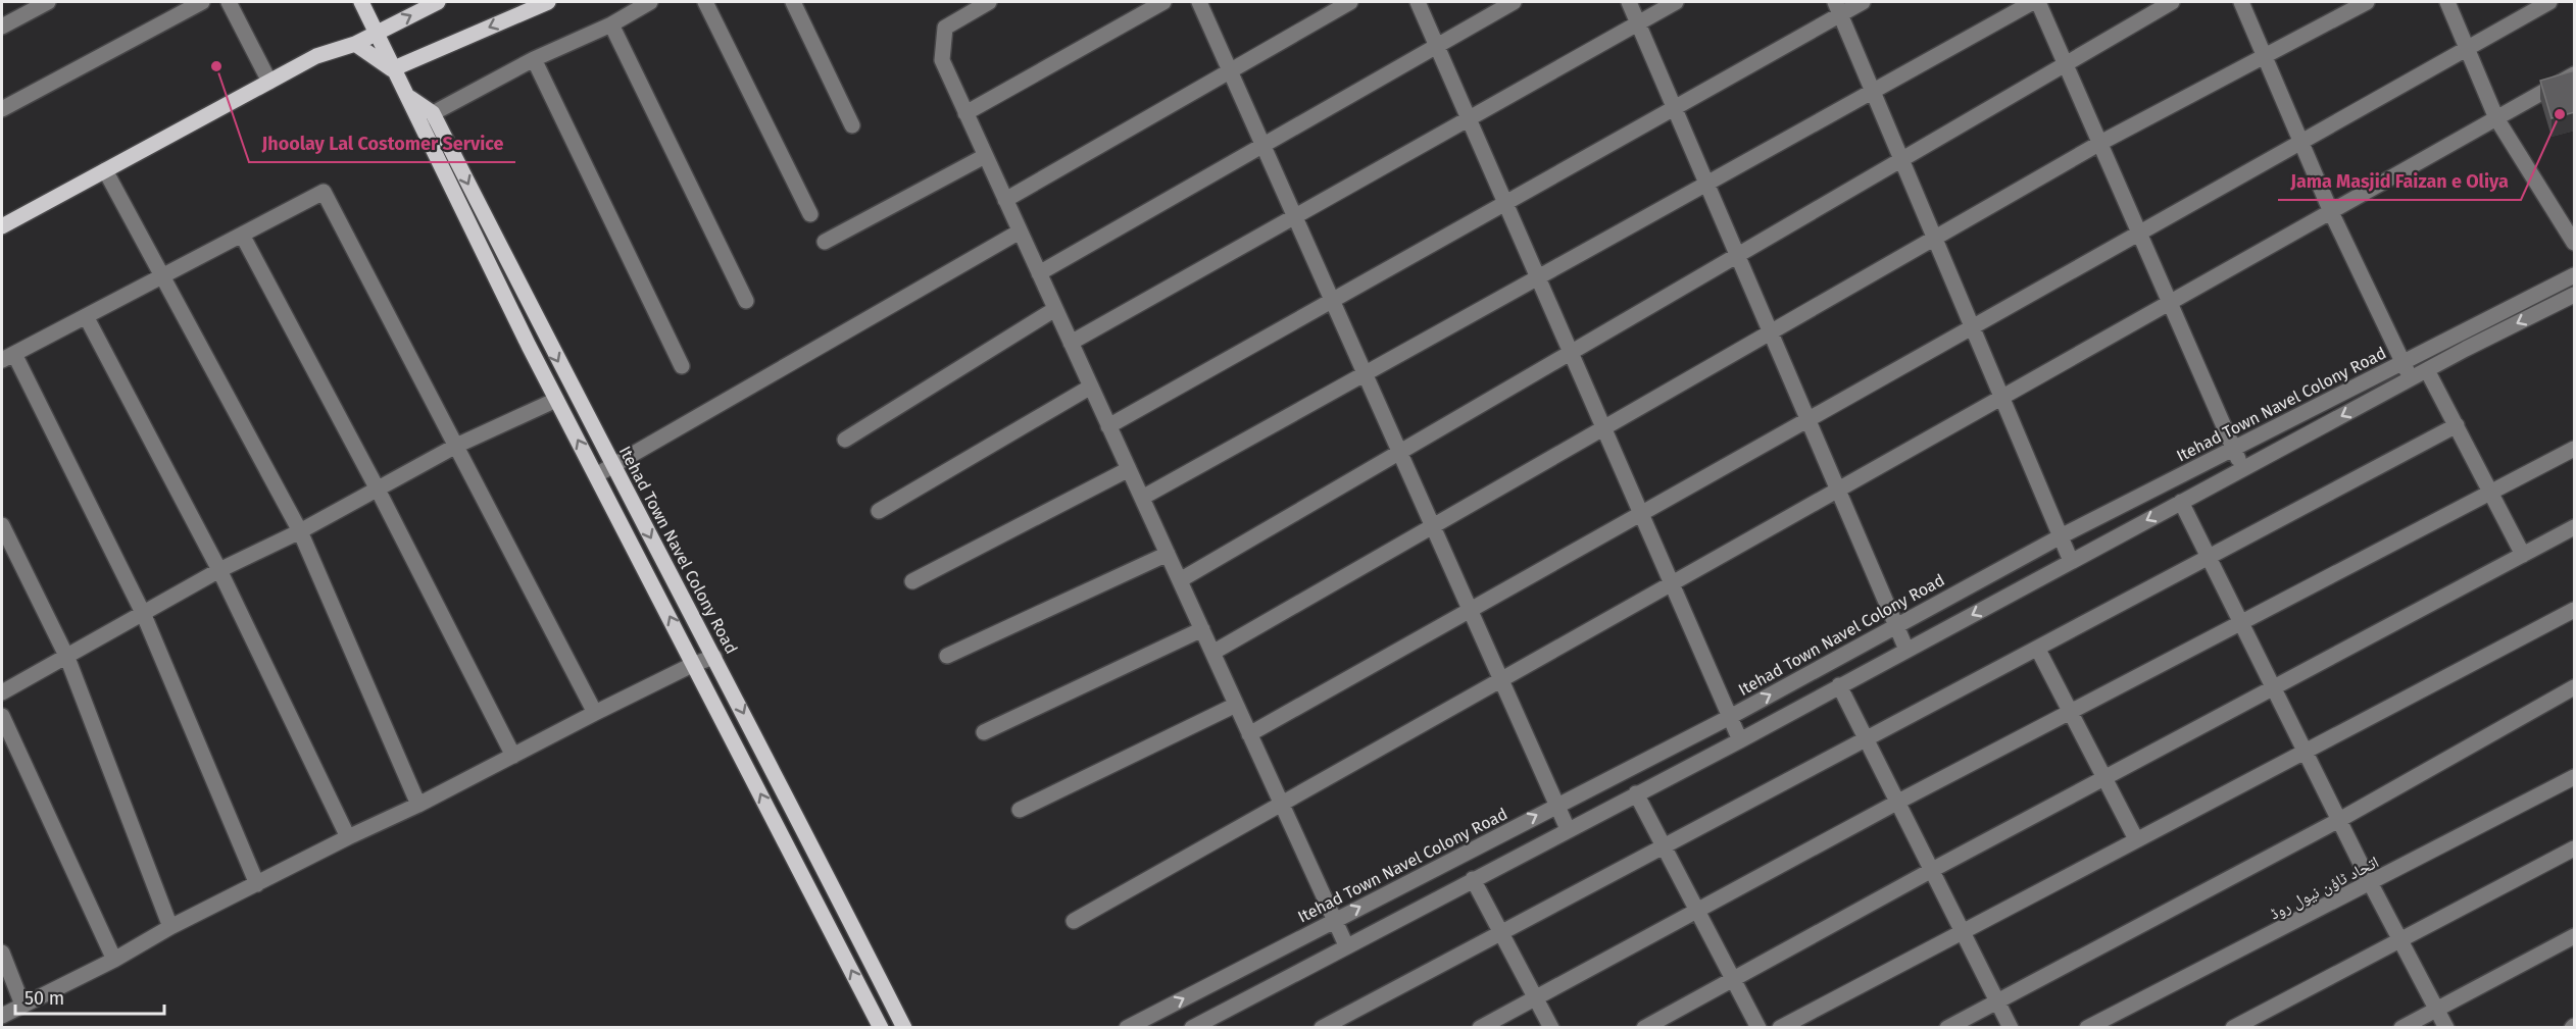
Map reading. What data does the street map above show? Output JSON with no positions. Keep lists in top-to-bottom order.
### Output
{
  "streets": {
    "main road": ["Itehad Town Navel Colony Road"],
    "street": ["اتحاد ٹاؤن نیول روڈ"]
  },
  "places": ["Jhoolay Lal Costomer Service", "Jama Masjid Faizan e Oliya"],
  "scale_bar": "50 m"
}
